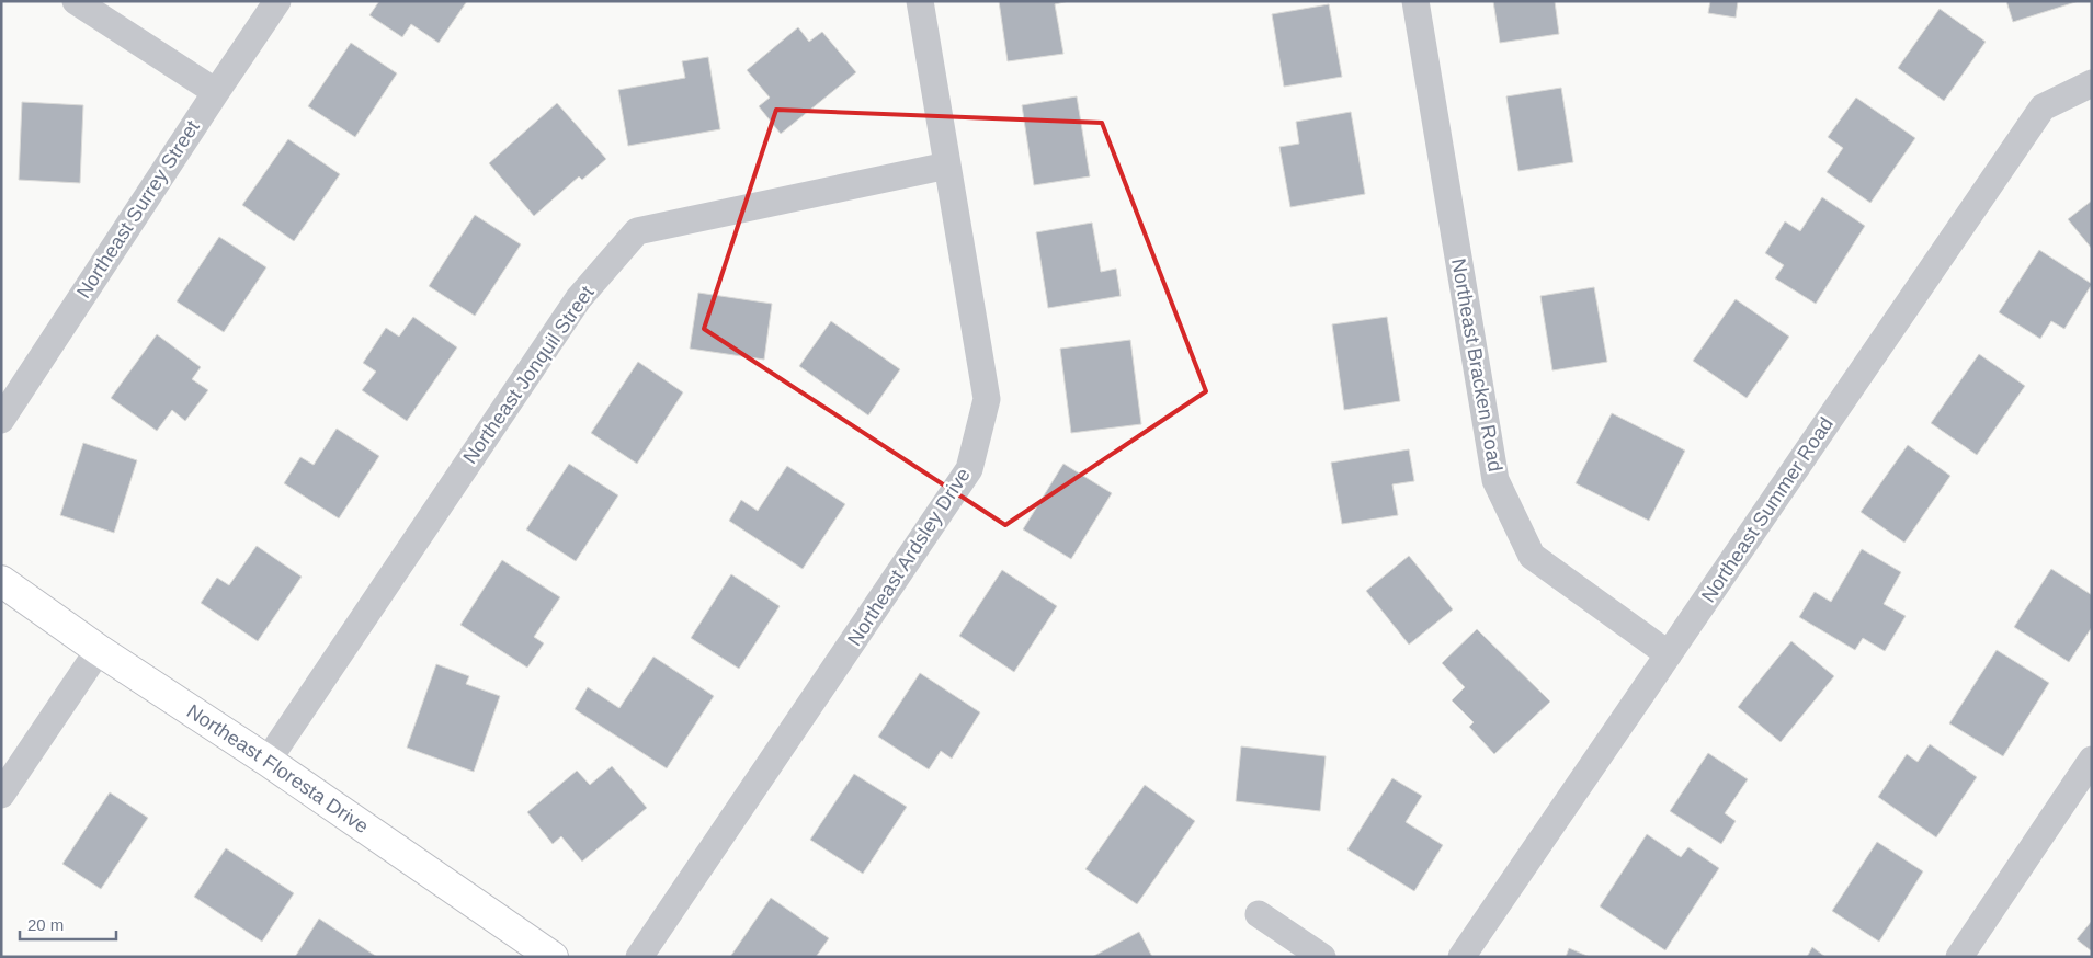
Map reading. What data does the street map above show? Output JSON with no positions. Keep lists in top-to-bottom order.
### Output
{
  "streets": {
    "street": [
      "Northeast Surrey Street",
      "Northeast Bracken Road",
      "Northeast Jonquil Street",
      "Northeast Summer Road",
      "Northeast Ardsley Drive",
      "Northeast Floresta Drive"
    ]
  },
  "crossings": [
    ["Northeast Bracken Road", "Northeast Summer Road"],
    ["Northeast Jonquil Street", "Northeast Ardsley Drive"],
    ["Northeast Jonquil Street", "Northeast Floresta Drive"]
  ],
  "scale_bar": "20 m"
}
